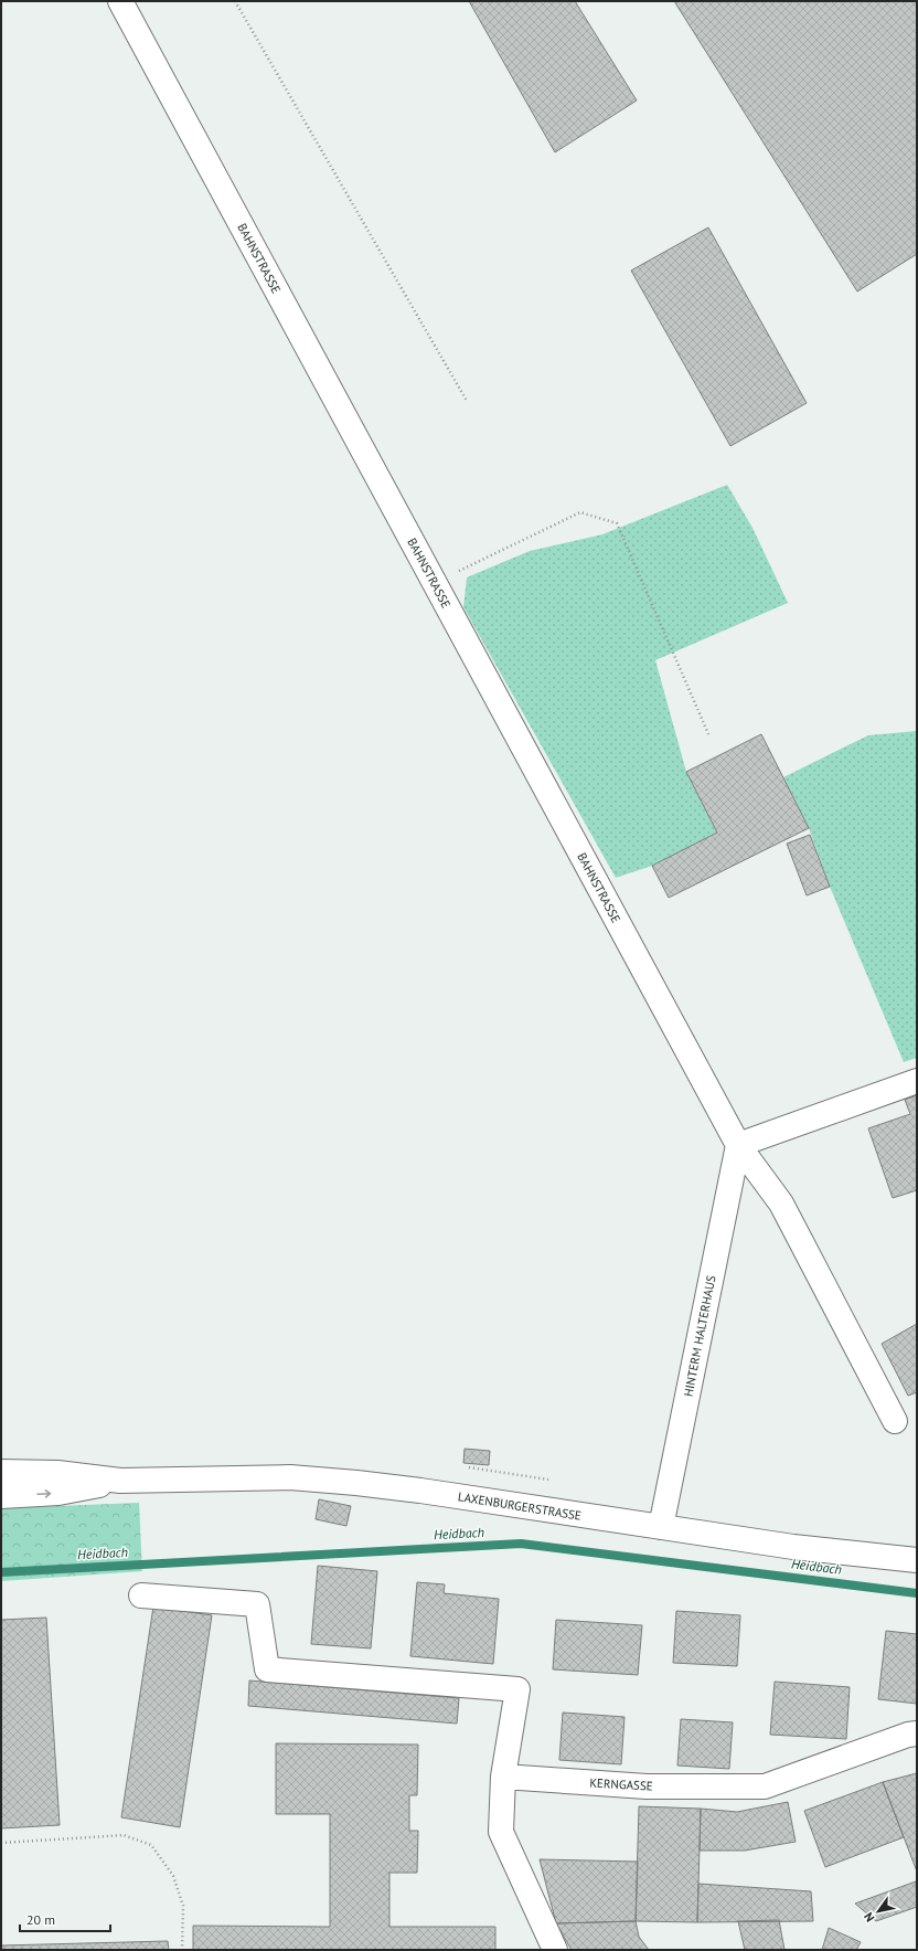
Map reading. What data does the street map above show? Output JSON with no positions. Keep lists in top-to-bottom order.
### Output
{
  "streets": {
    "street": [
      "BAHNSTRASSE",
      "HINTERM HALTERHAUS",
      "LAXENBURGERSTRASSE",
      "KERNGASSE"
    ]
  },
  "crossings": [
    ["BAHNSTRASSE", "HINTERM HALTERHAUS"],
    ["HINTERM HALTERHAUS", "LAXENBURGERSTRASSE"]
  ],
  "water": ["Heidbach"],
  "scale_bar": "20 m",
  "north": "bottom left"
}
